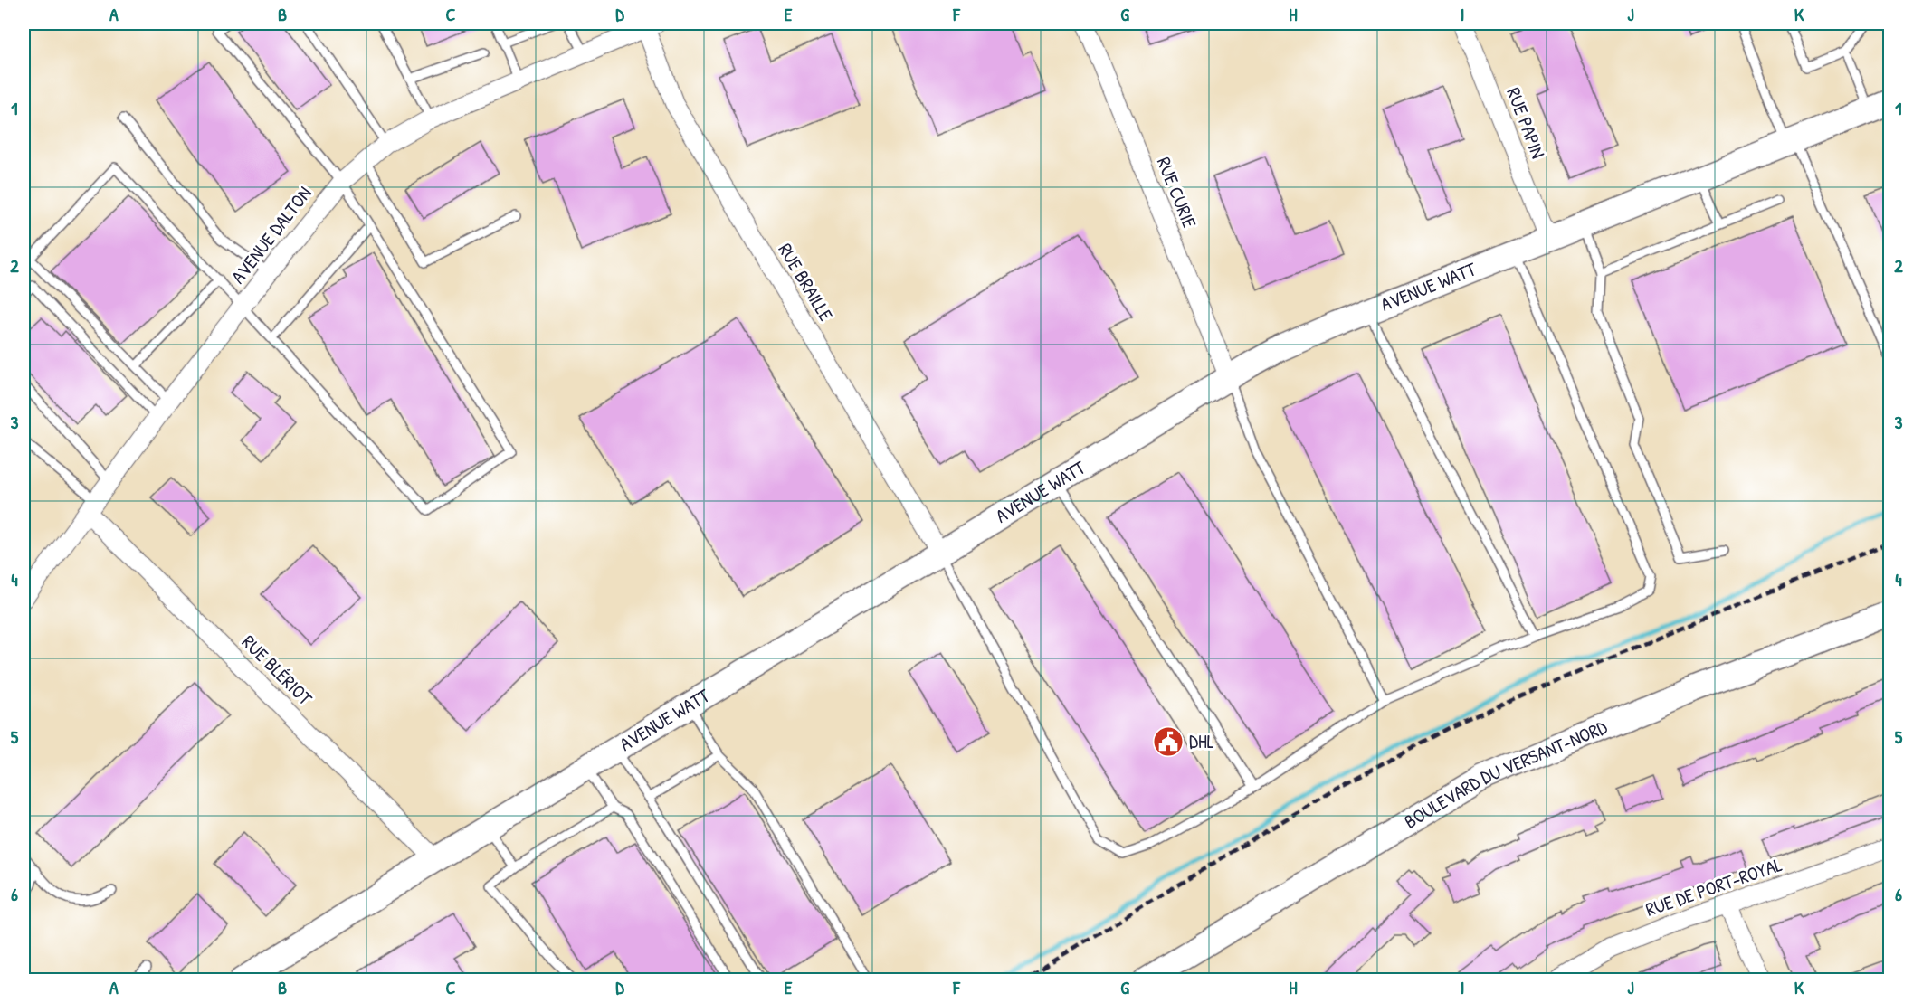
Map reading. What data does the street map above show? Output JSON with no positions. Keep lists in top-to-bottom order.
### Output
{
  "streets": {
    "street": [
      "RUE PAPIN",
      "RUE CURIE",
      "AVENUE DALTON",
      "RUE BRAILLE",
      "AVENUE WATT",
      "RUE BLÉRIOT",
      "BOULEVARD DU VERSANT-NORD",
      "RUE DE PORT-ROYAL"
    ]
  },
  "crossings": [
    ["RUE PAPIN", "AVENUE WATT"],
    ["RUE CURIE", "AVENUE WATT"],
    ["AVENUE DALTON", "RUE BRAILLE"],
    ["AVENUE DALTON", "RUE BLÉRIOT"],
    ["RUE BRAILLE", "AVENUE WATT"],
    ["AVENUE WATT", "RUE BLÉRIOT"]
  ],
  "places": {
    "public building": ["DHL"]
  },
  "grid": {
    "columns": [
      "A",
      "B",
      "C",
      "D",
      "E",
      "F",
      "G",
      "H",
      "I",
      "J",
      "K"
    ],
    "rows": [
      "1",
      "2",
      "3",
      "4",
      "5",
      "6"
    ]
  }
}
